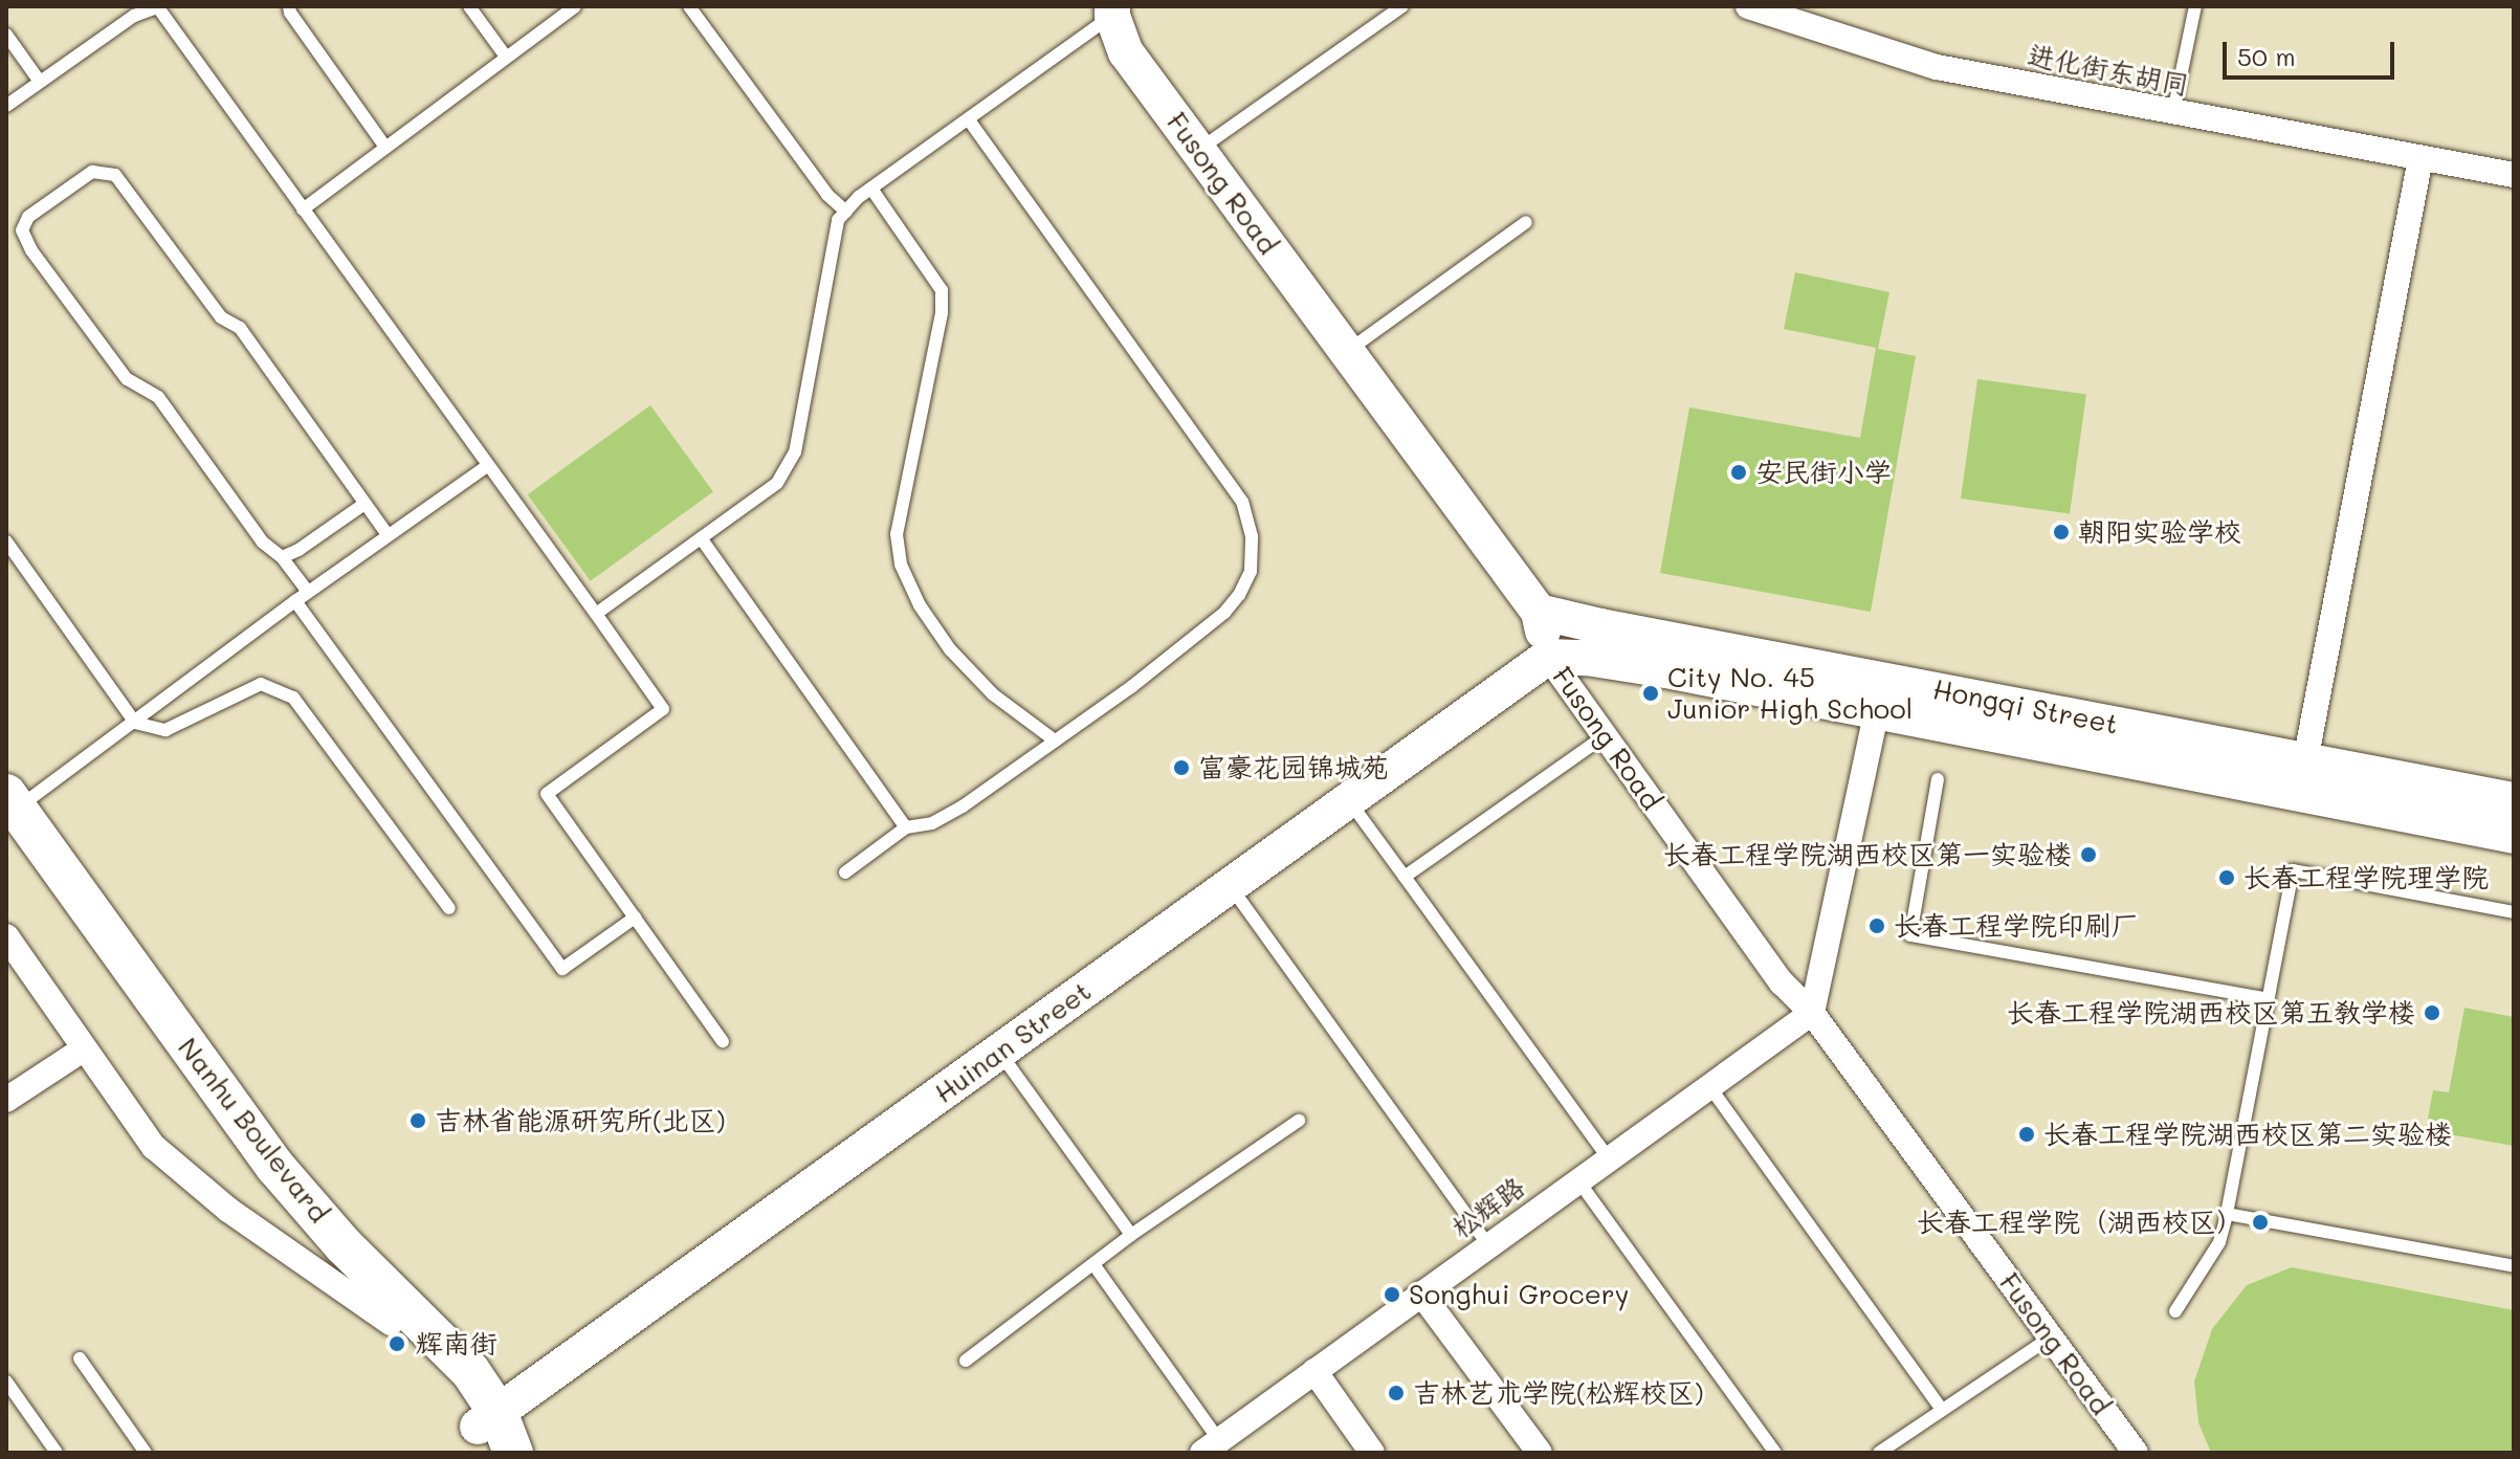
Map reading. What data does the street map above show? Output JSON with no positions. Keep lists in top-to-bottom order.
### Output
{
  "streets": {
    "main road": ["Nanhu Boulevard"],
    "street": [
      "进化街东胡同",
      "Fusong Road",
      "Hongqi Street",
      "Huinan Street",
      "松辉路"
    ]
  },
  "crossings": [
    ["Fusong Road", "Hongqi Street"],
    ["Fusong Road", "Huinan Street"],
    ["Fusong Road", "松辉路"],
    ["Hongqi Street", "Huinan Street"],
    ["Huinan Street", "Nanhu Boulevard"]
  ],
  "places": [
    "安民街小学",
    "朝阳实验学校",
    "City No. 45 Junior High School",
    "富豪花园锦城苑",
    "长春工程学院湖西校区第一实验楼",
    "长春工程学院理学院",
    "长春工程学院印刷厂",
    "长春工程学院湖西校区第五教学楼",
    "吉林省能源研究所(北区)",
    "长春工程学院湖西校区第二实验楼",
    "长春工程学院（湖西校区）",
    "Songhui Grocery",
    "辉南街",
    "吉林艺术学院(松辉校区)"
  ],
  "scale_bar": "50 m"
}
